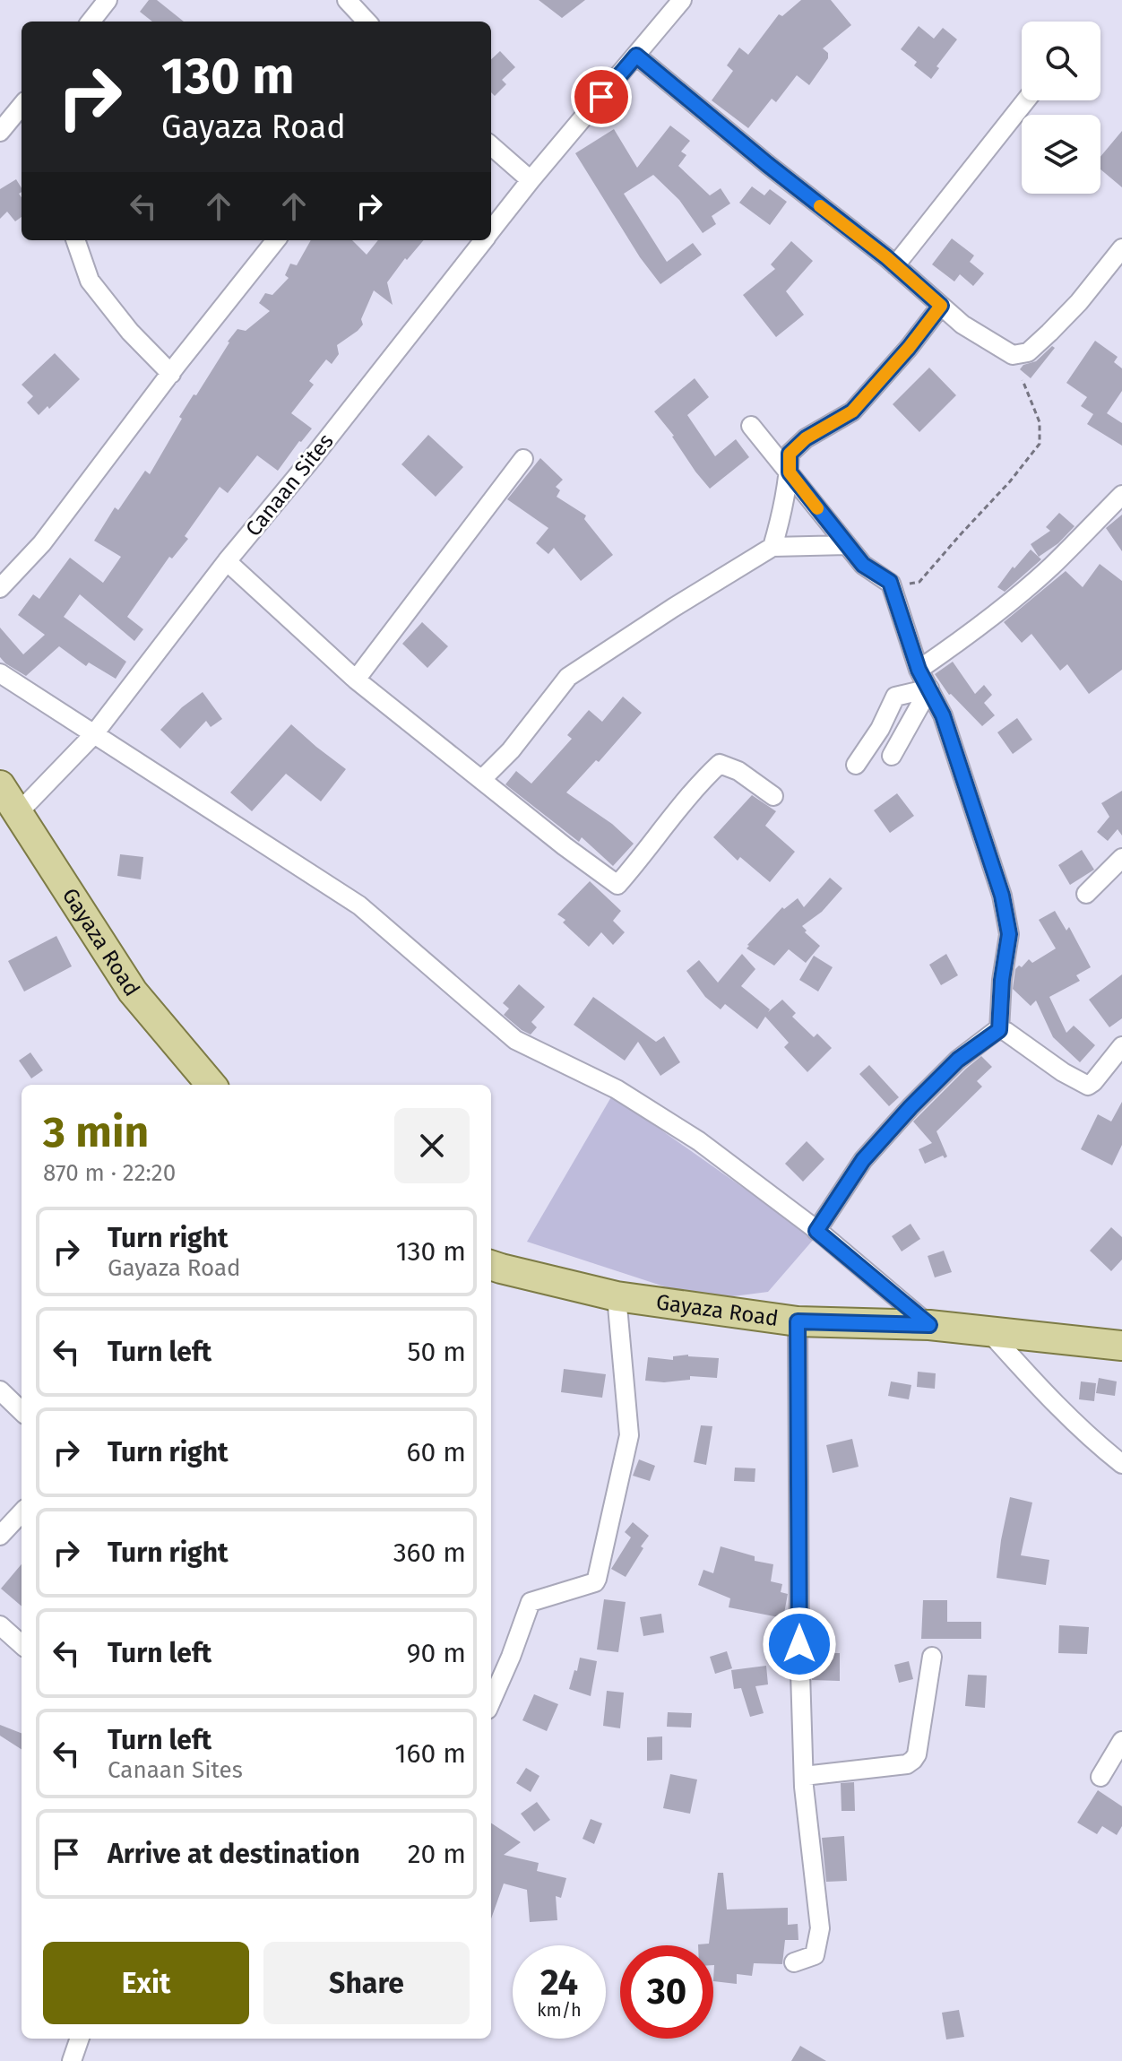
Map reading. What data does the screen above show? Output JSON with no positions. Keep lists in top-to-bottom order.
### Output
{
  "streets": {
    "main road": ["Gayaza Road"],
    "street": ["Canaan Sites"]
  },
  "crossings": [
    ["Canaan Sites", "Gayaza Road"]
  ],
  "page": {
    "turn": ["130 m", "Gayaza Road"],
    "heading": ["3 min", "870 m · 22:20"],
    "list": [
      {
        "name": "Turn right",
        "note": "Gayaza Road",
        "value": "130 m"
      },
      {
        "name": "Turn left",
        "value": "50 m"
      },
      {
        "name": "Turn right",
        "value": "60 m"
      },
      {
        "name": "Turn right",
        "value": "360 m"
      },
      {
        "name": "Turn left",
        "value": "90 m"
      },
      {
        "name": "Turn left",
        "note": "Canaan Sites",
        "value": "160 m"
      },
      {
        "name": "Arrive at destination",
        "value": "20 m"
      }
    ],
    "buttons": ["Exit", "Share"],
    "speed": "24 km/h",
    "limit": "30"
  }
}
